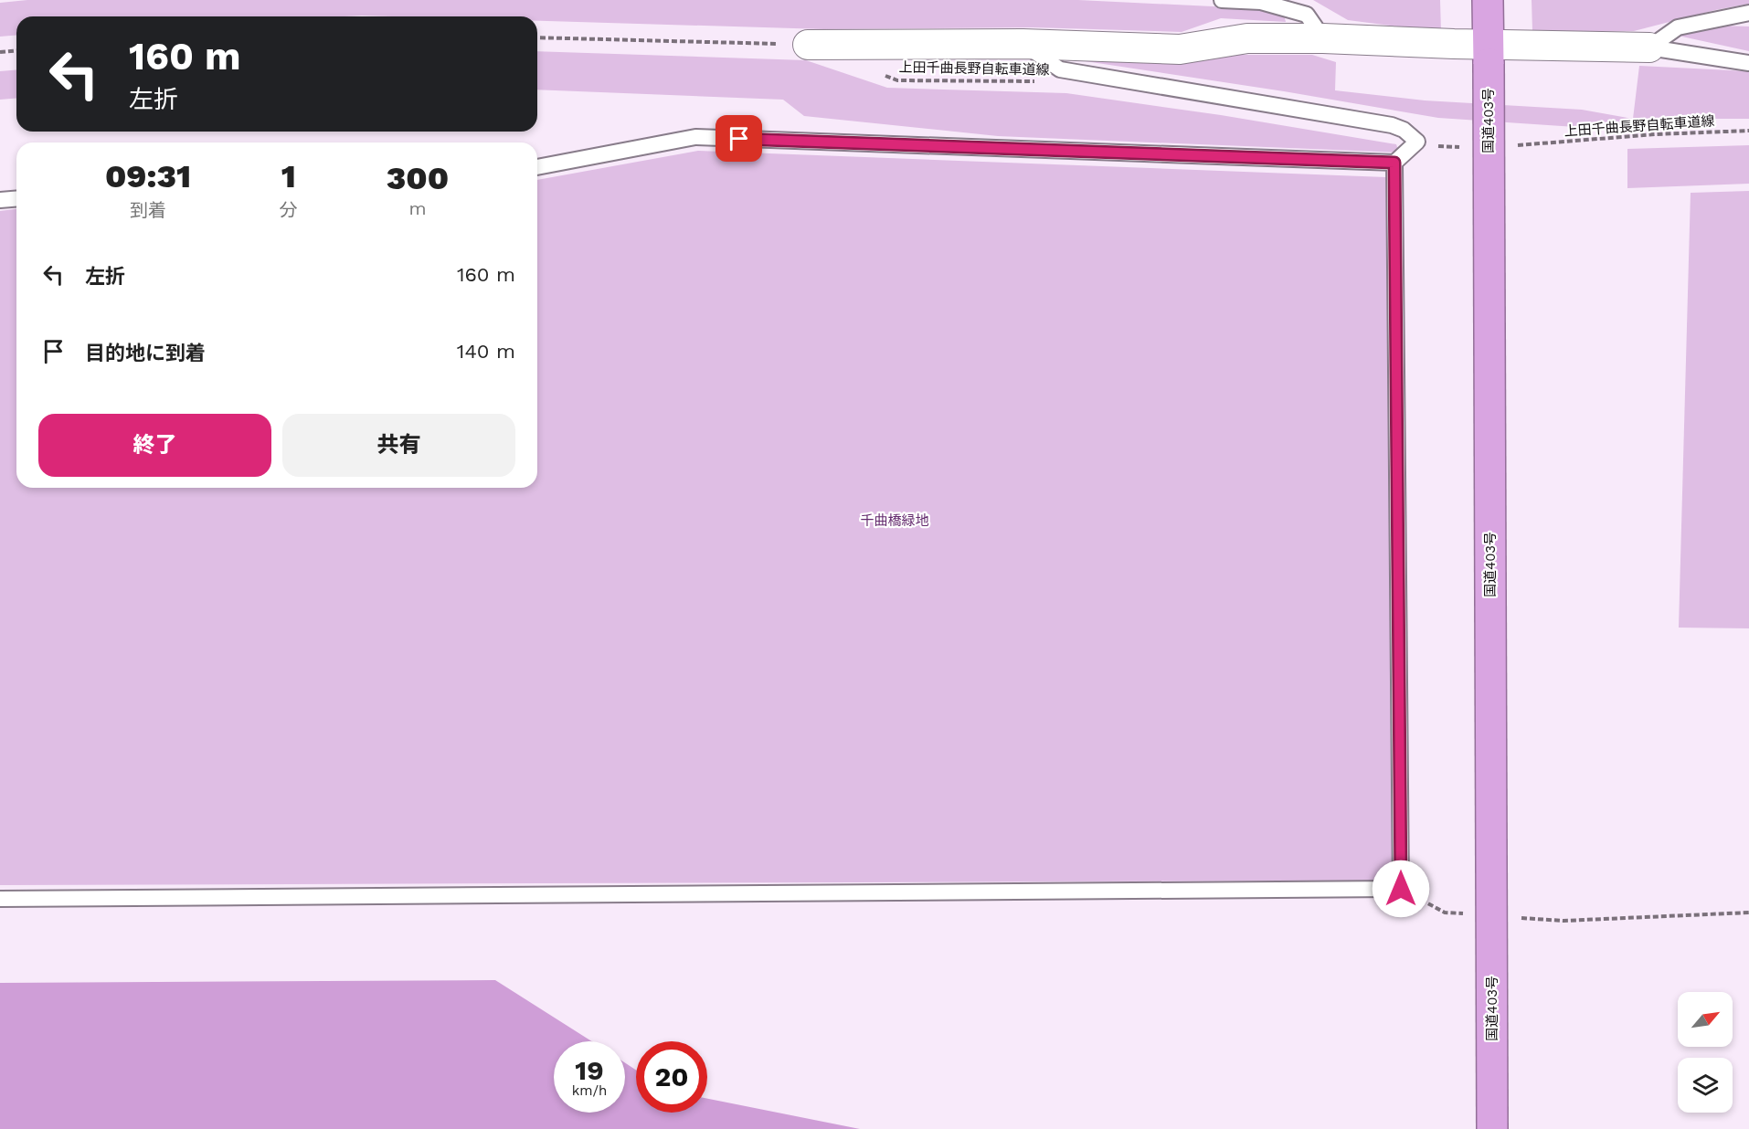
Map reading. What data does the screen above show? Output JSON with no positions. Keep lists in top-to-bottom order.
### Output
{
  "streets": {
    "highway": ["国道403号"],
    "path": ["上田千曲長野自転車道線"]
  },
  "parks": ["千曲橋緑地"],
  "north": "top right",
  "page": {
    "turn": ["160 m", "左折"],
    "eta": [
      "09:31",
      "到着",
      "1",
      "分",
      "300",
      "m"
    ],
    "list": [
      {
        "name": "左折",
        "value": "160 m"
      },
      {
        "name": "目的地に到着",
        "value": "140 m"
      }
    ],
    "buttons": ["終了", "共有"],
    "speed": "19 km/h",
    "limit": "20"
  }
}
